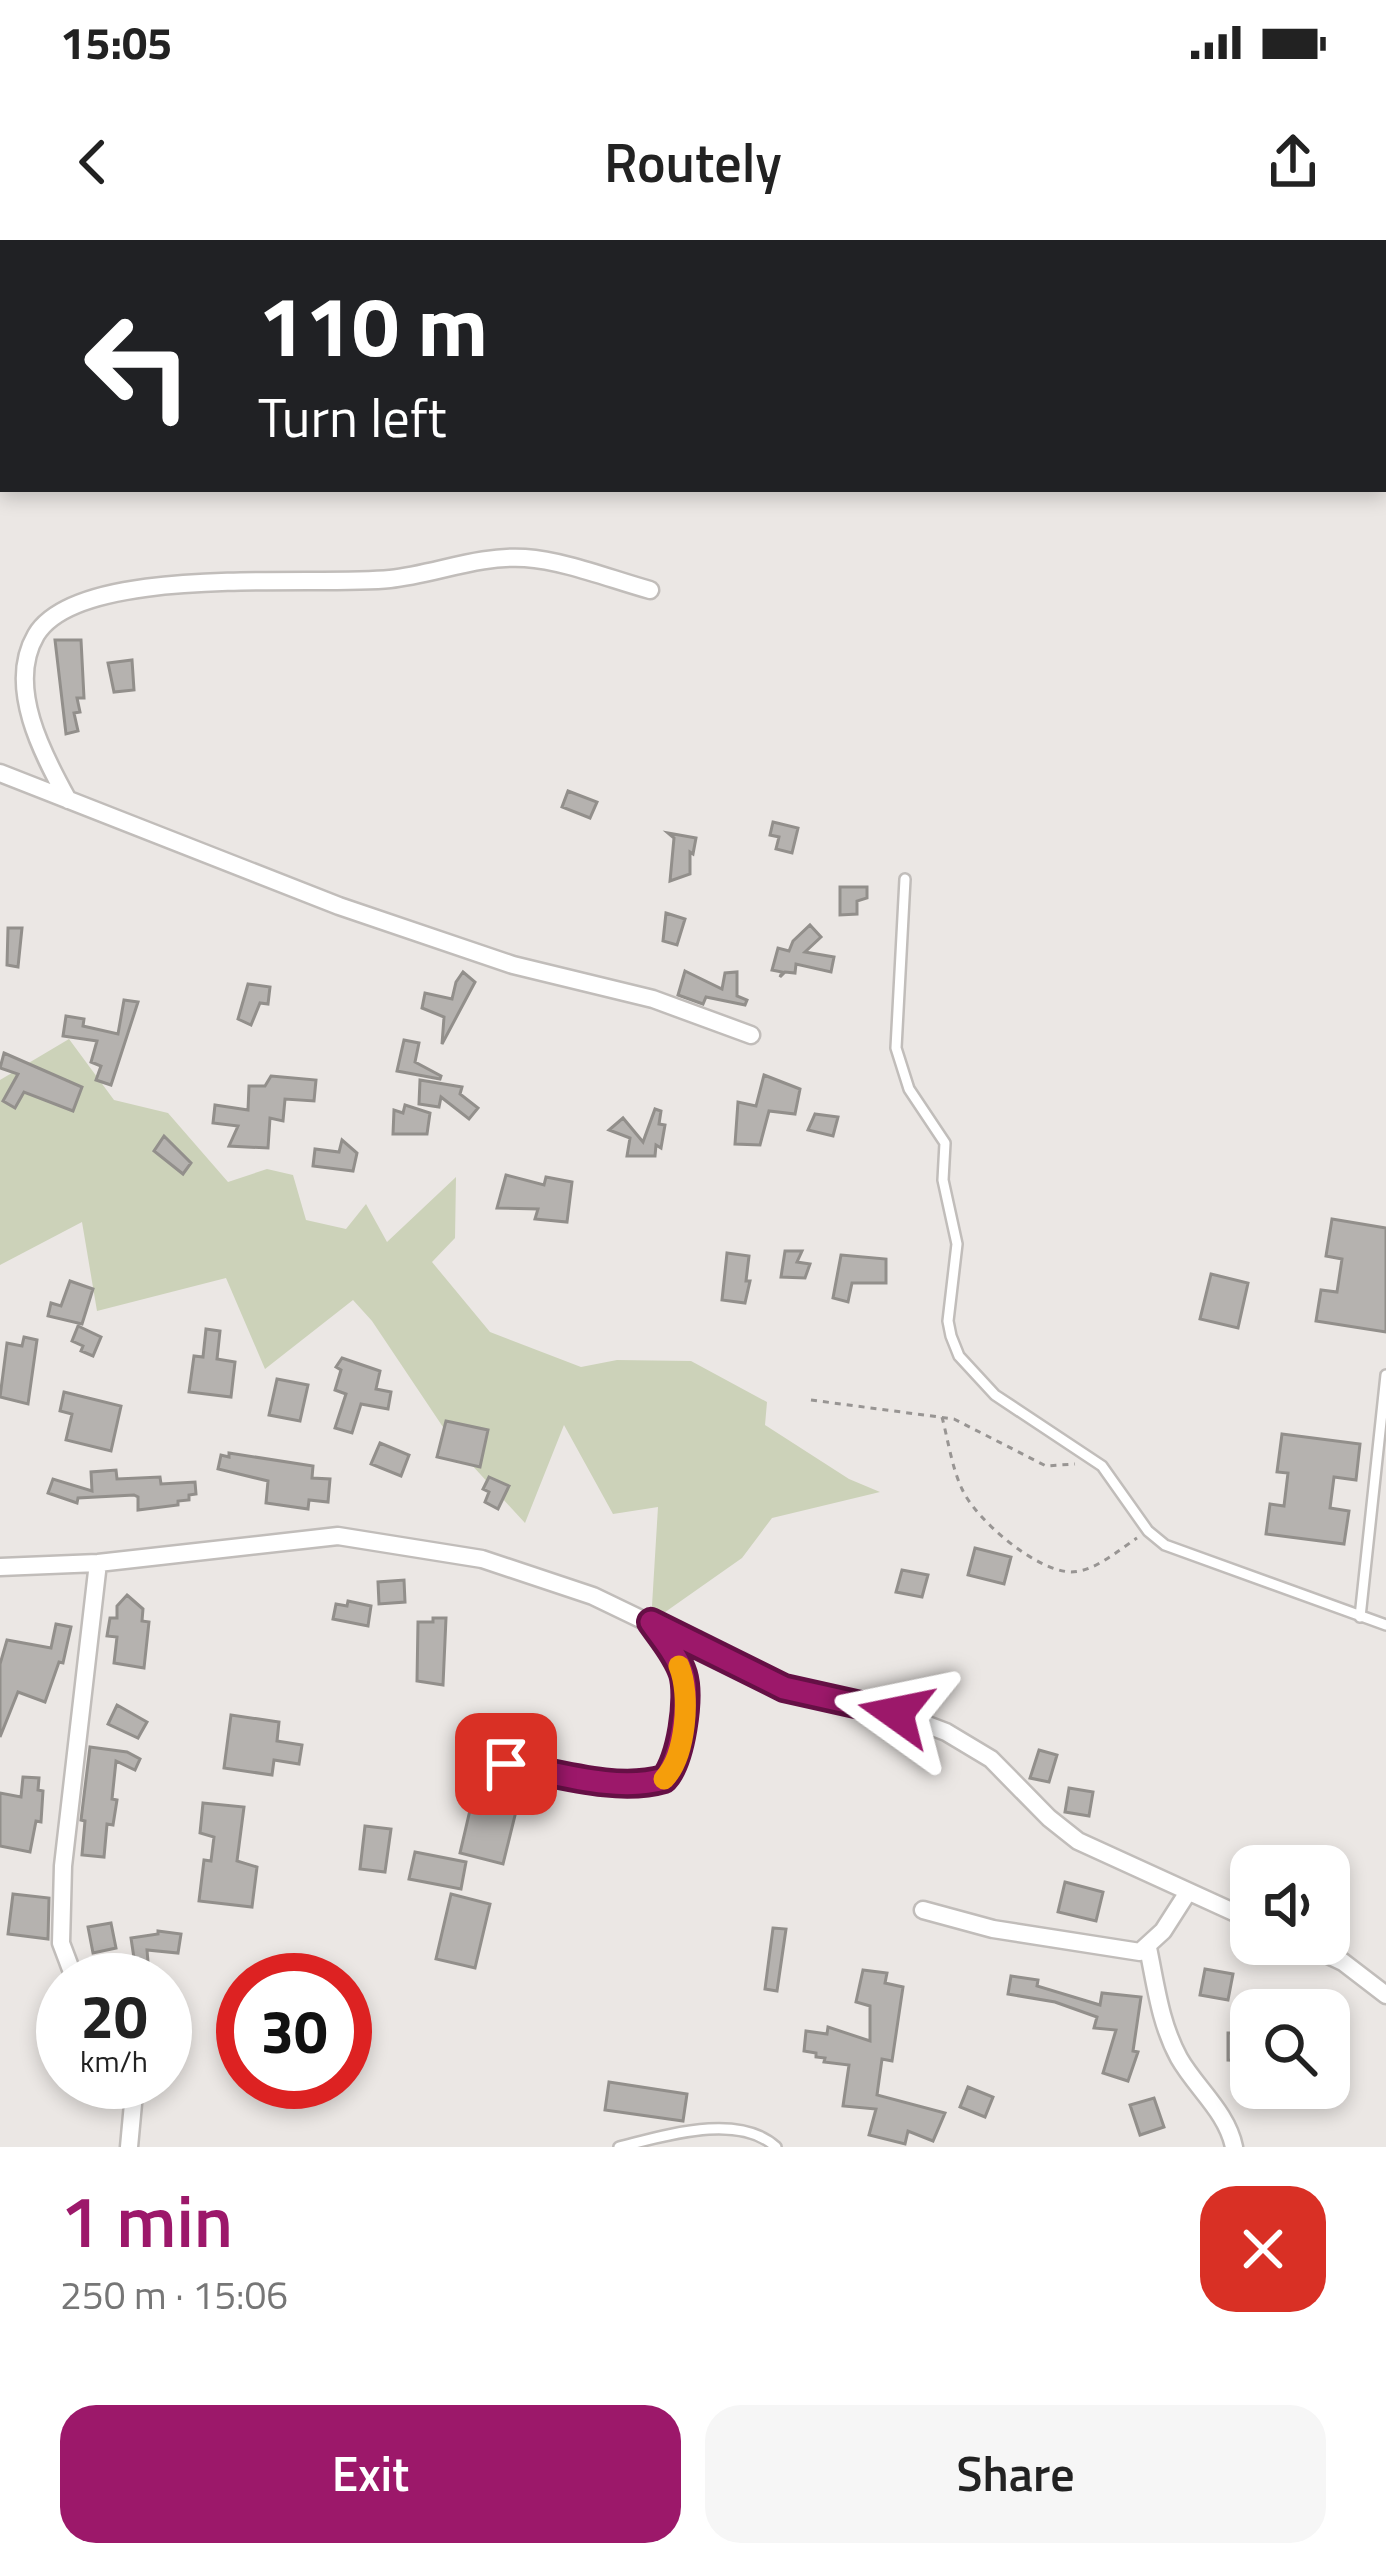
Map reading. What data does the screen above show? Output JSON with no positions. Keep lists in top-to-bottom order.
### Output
{
  "page": {
    "status": "15:05",
    "header": "Routely",
    "turn": ["110 m", "Turn left"],
    "speed": "20 km/h",
    "limit": "30",
    "heading": ["1 min", "250 m · 15:06"],
    "buttons": ["Exit", "Share"]
  }
}
